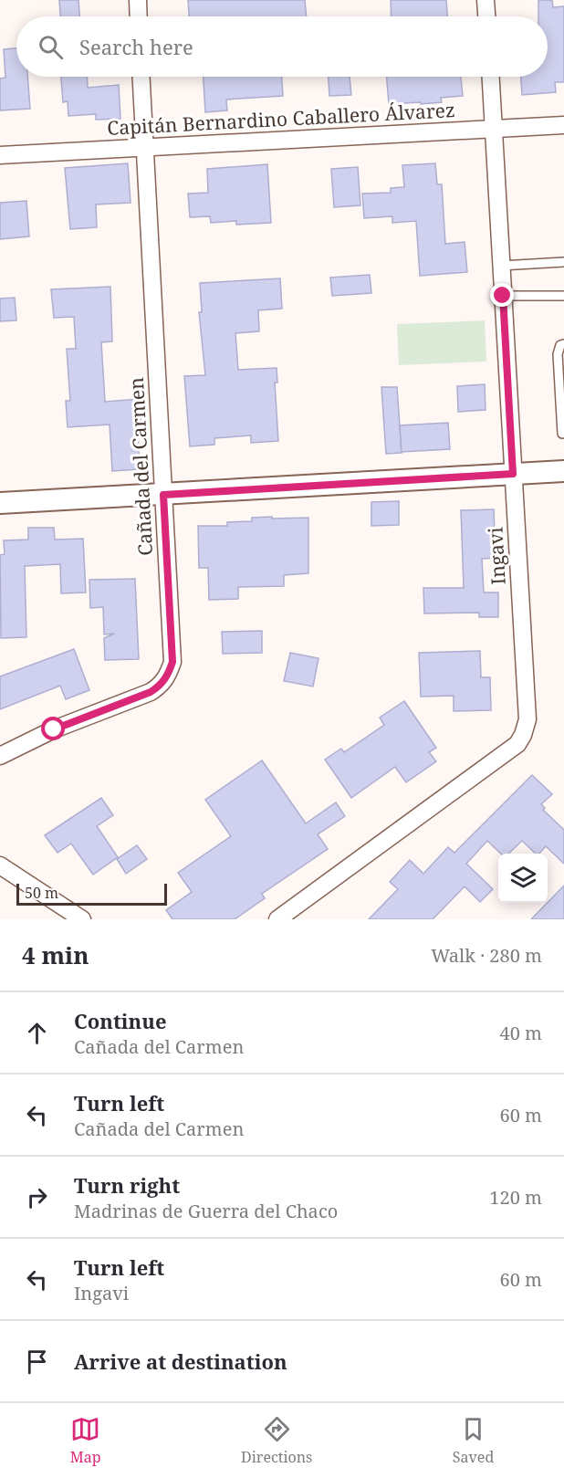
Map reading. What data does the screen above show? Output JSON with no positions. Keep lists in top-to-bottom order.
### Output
{
  "streets": {
    "street": ["Capitán Bernardino Caballero Álvarez", "Cañada del Carmen", "Ingavi"]
  },
  "crossings": [
    ["Capitán Bernardino Caballero Álvarez", "Cañada del Carmen"],
    ["Capitán Bernardino Caballero Álvarez", "Ingavi"]
  ],
  "scale_bar": "50 m",
  "page": {
    "search": "Search here",
    "scale": "50 m",
    "heading": ["4 min", "Walk · 280 m"],
    "list": [
      ["Continue", "Cañada del Carmen", "40 m"],
      ["Turn left", "Cañada del Carmen", "60 m"],
      ["Turn right", "Madrinas de Guerra del Chaco", "120 m"],
      ["Turn left", "Ingavi", "60 m"],
      "Arrive at destination"
    ],
    "nav": ["Map", "Directions", "Saved"]
  }
}
